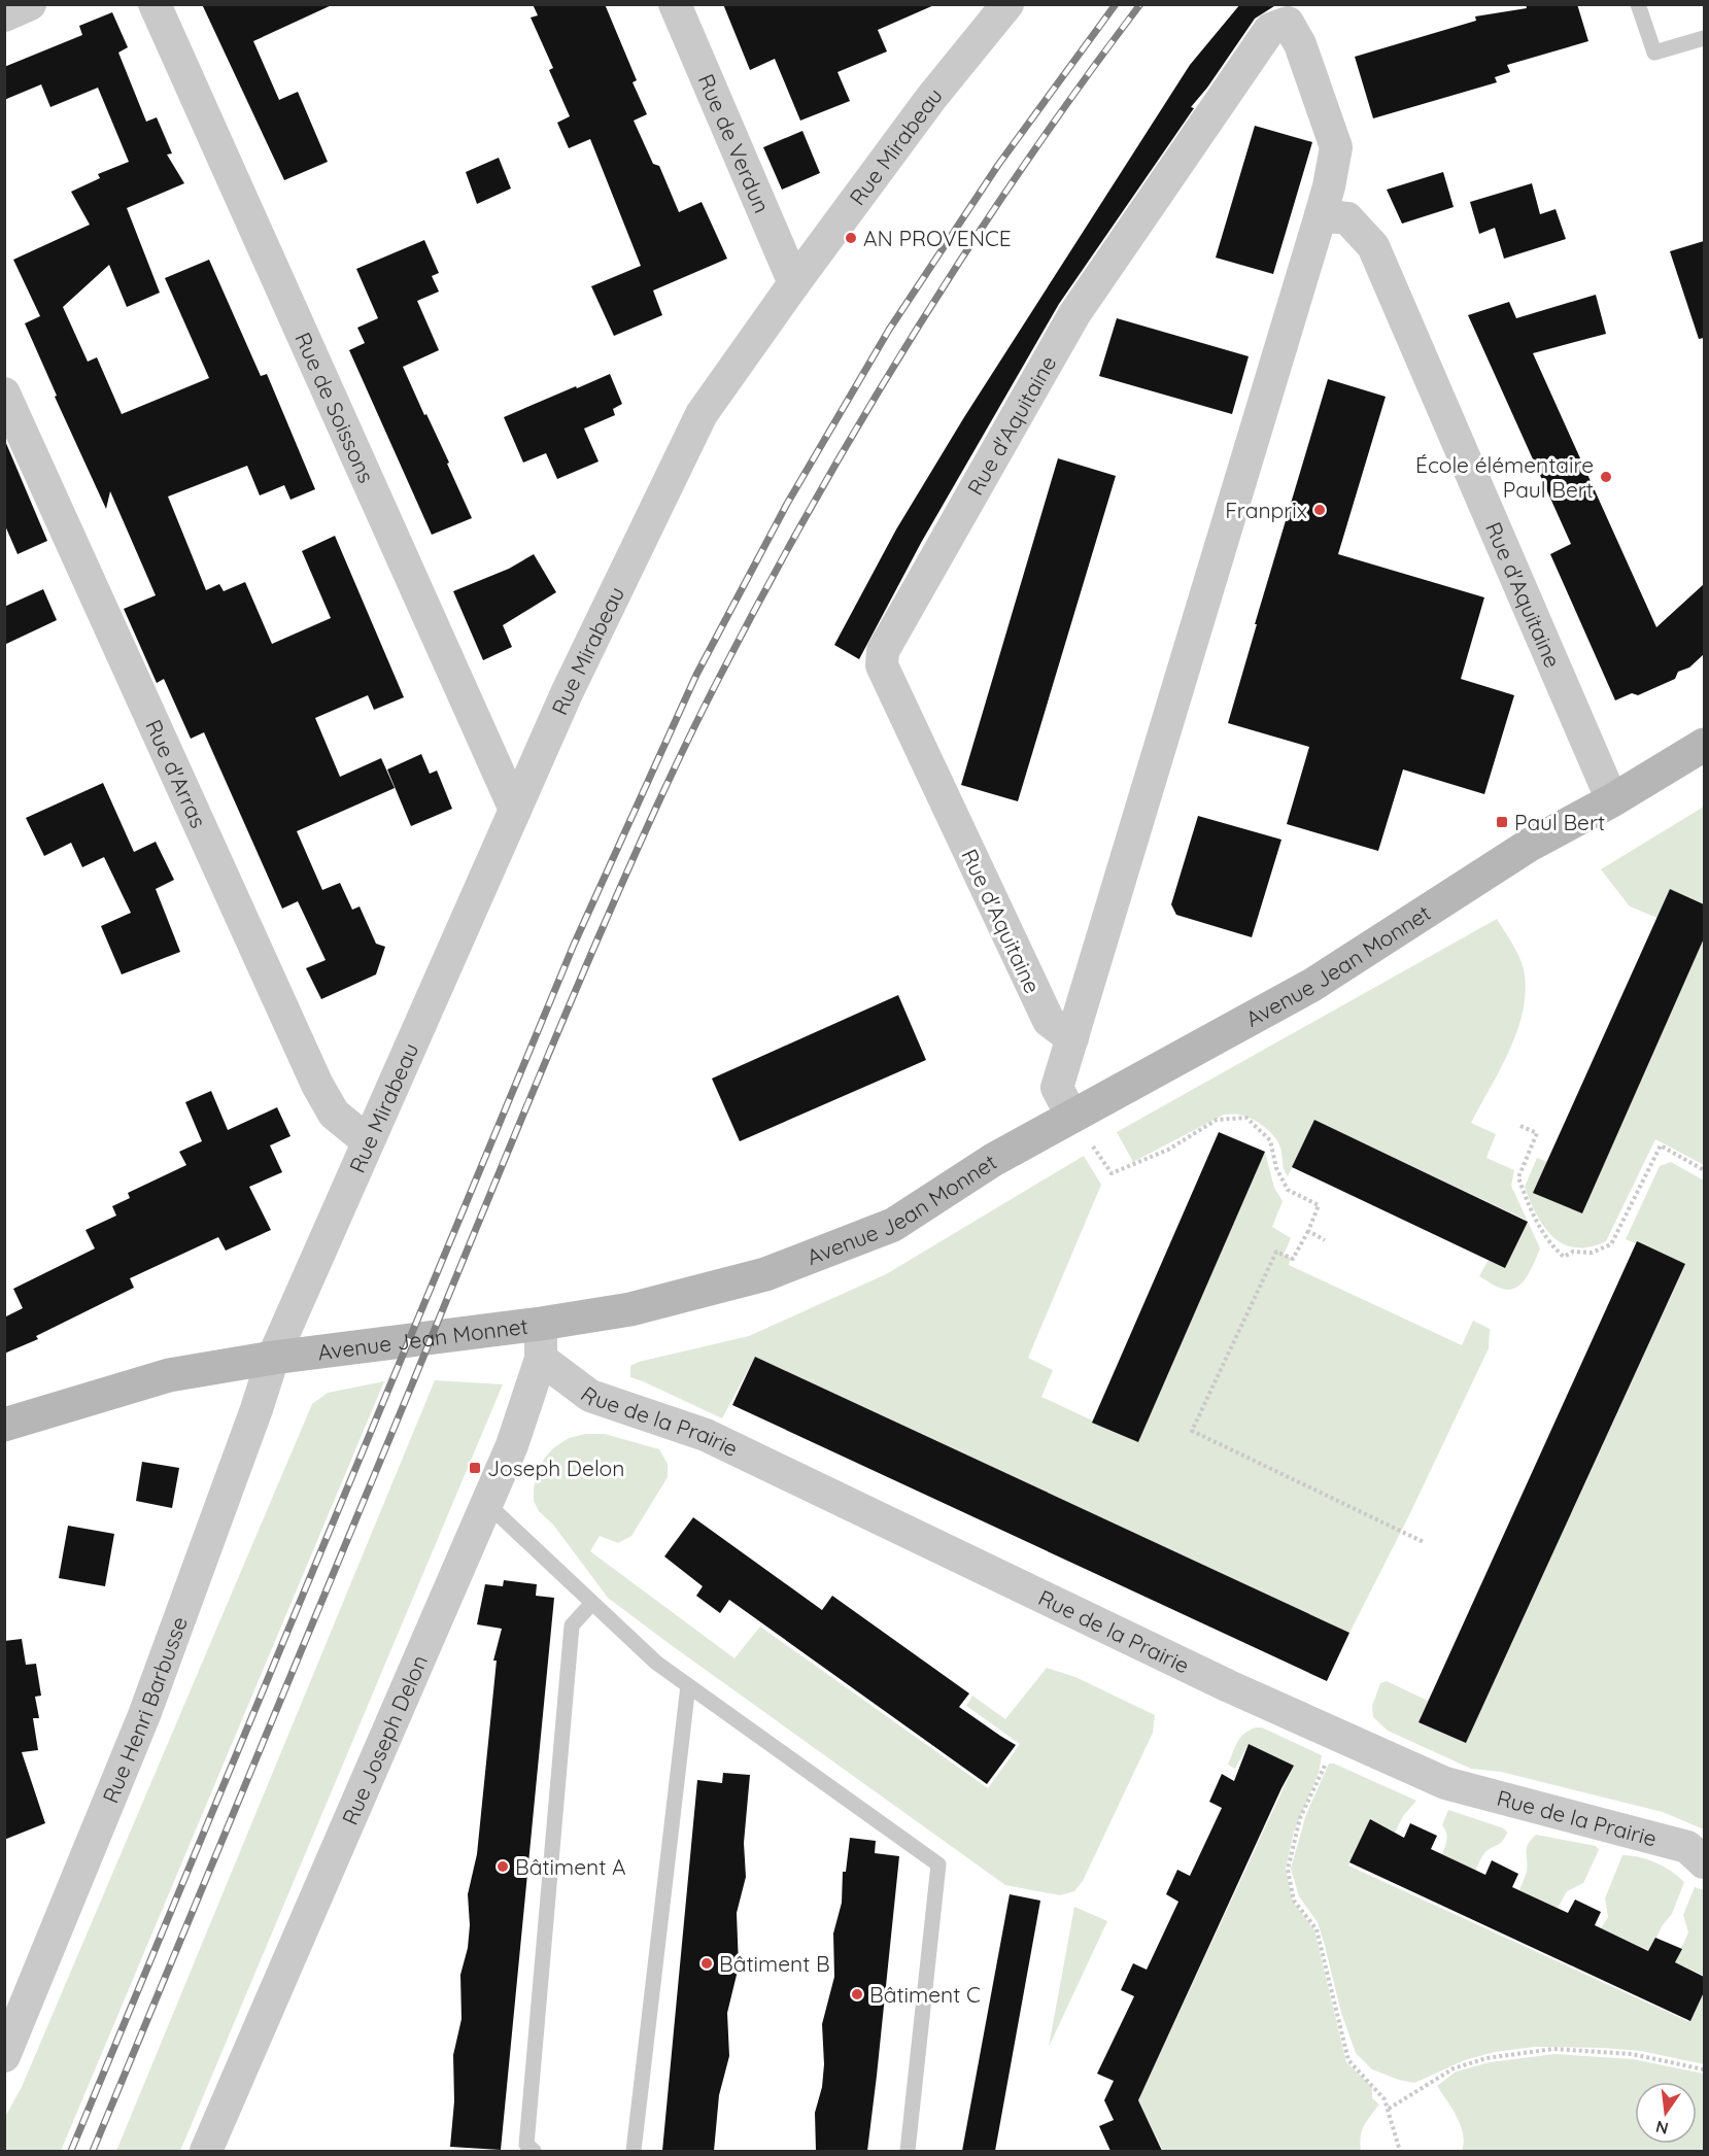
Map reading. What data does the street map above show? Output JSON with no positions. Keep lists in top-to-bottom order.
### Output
{
  "streets": {
    "main road": ["Avenue Jean Monnet"],
    "street": [
      "Rue de Verdun",
      "Rue Mirabeau",
      "Rue de Soissons",
      "Rue d'Aquitaine",
      "Rue d'Arras",
      "Rue de la Prairie",
      "Rue Henri Barbusse",
      "Rue Joseph Delon"
    ]
  },
  "crossings": [
    ["Rue de Verdun", "Rue Mirabeau"],
    ["Rue Mirabeau", "Rue de Soissons"],
    ["Rue Mirabeau", "Rue d'Arras"],
    ["Rue Mirabeau", "Avenue Jean Monnet"],
    ["Rue Mirabeau", "Rue Henri Barbusse"],
    ["Rue d'Aquitaine", "Avenue Jean Monnet"],
    ["Avenue Jean Monnet", "Rue Henri Barbusse"],
    ["Avenue Jean Monnet", "Rue Joseph Delon"],
    ["Rue de la Prairie", "Rue Joseph Delon"]
  ],
  "places": {
    "other": [
      "AN PROVENCE",
      "École élémentaire Paul Bert",
      "Franprix",
      "Bâtiment A",
      "Bâtiment B",
      "Bâtiment C"
    ],
    "transit": ["Paul Bert", "Joseph Delon"]
  },
  "north": "bottom"
}
